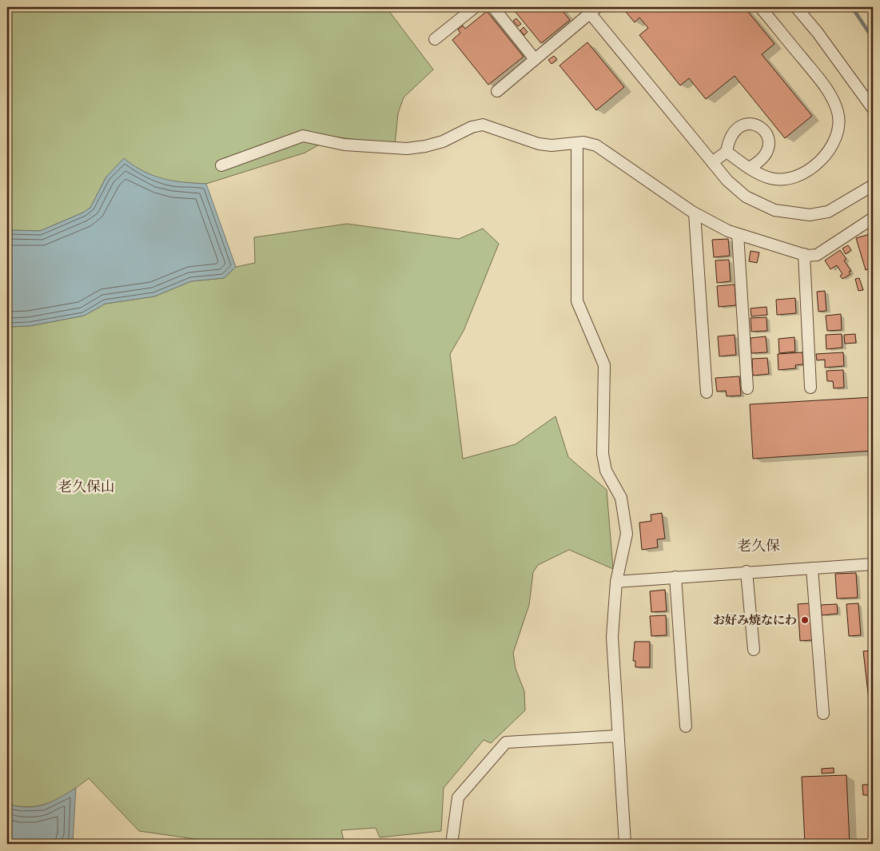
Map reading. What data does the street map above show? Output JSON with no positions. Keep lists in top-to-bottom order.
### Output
{
  "districts": ["老久保山", "老久保"],
  "places": ["お好み焼なにわ"]
}
